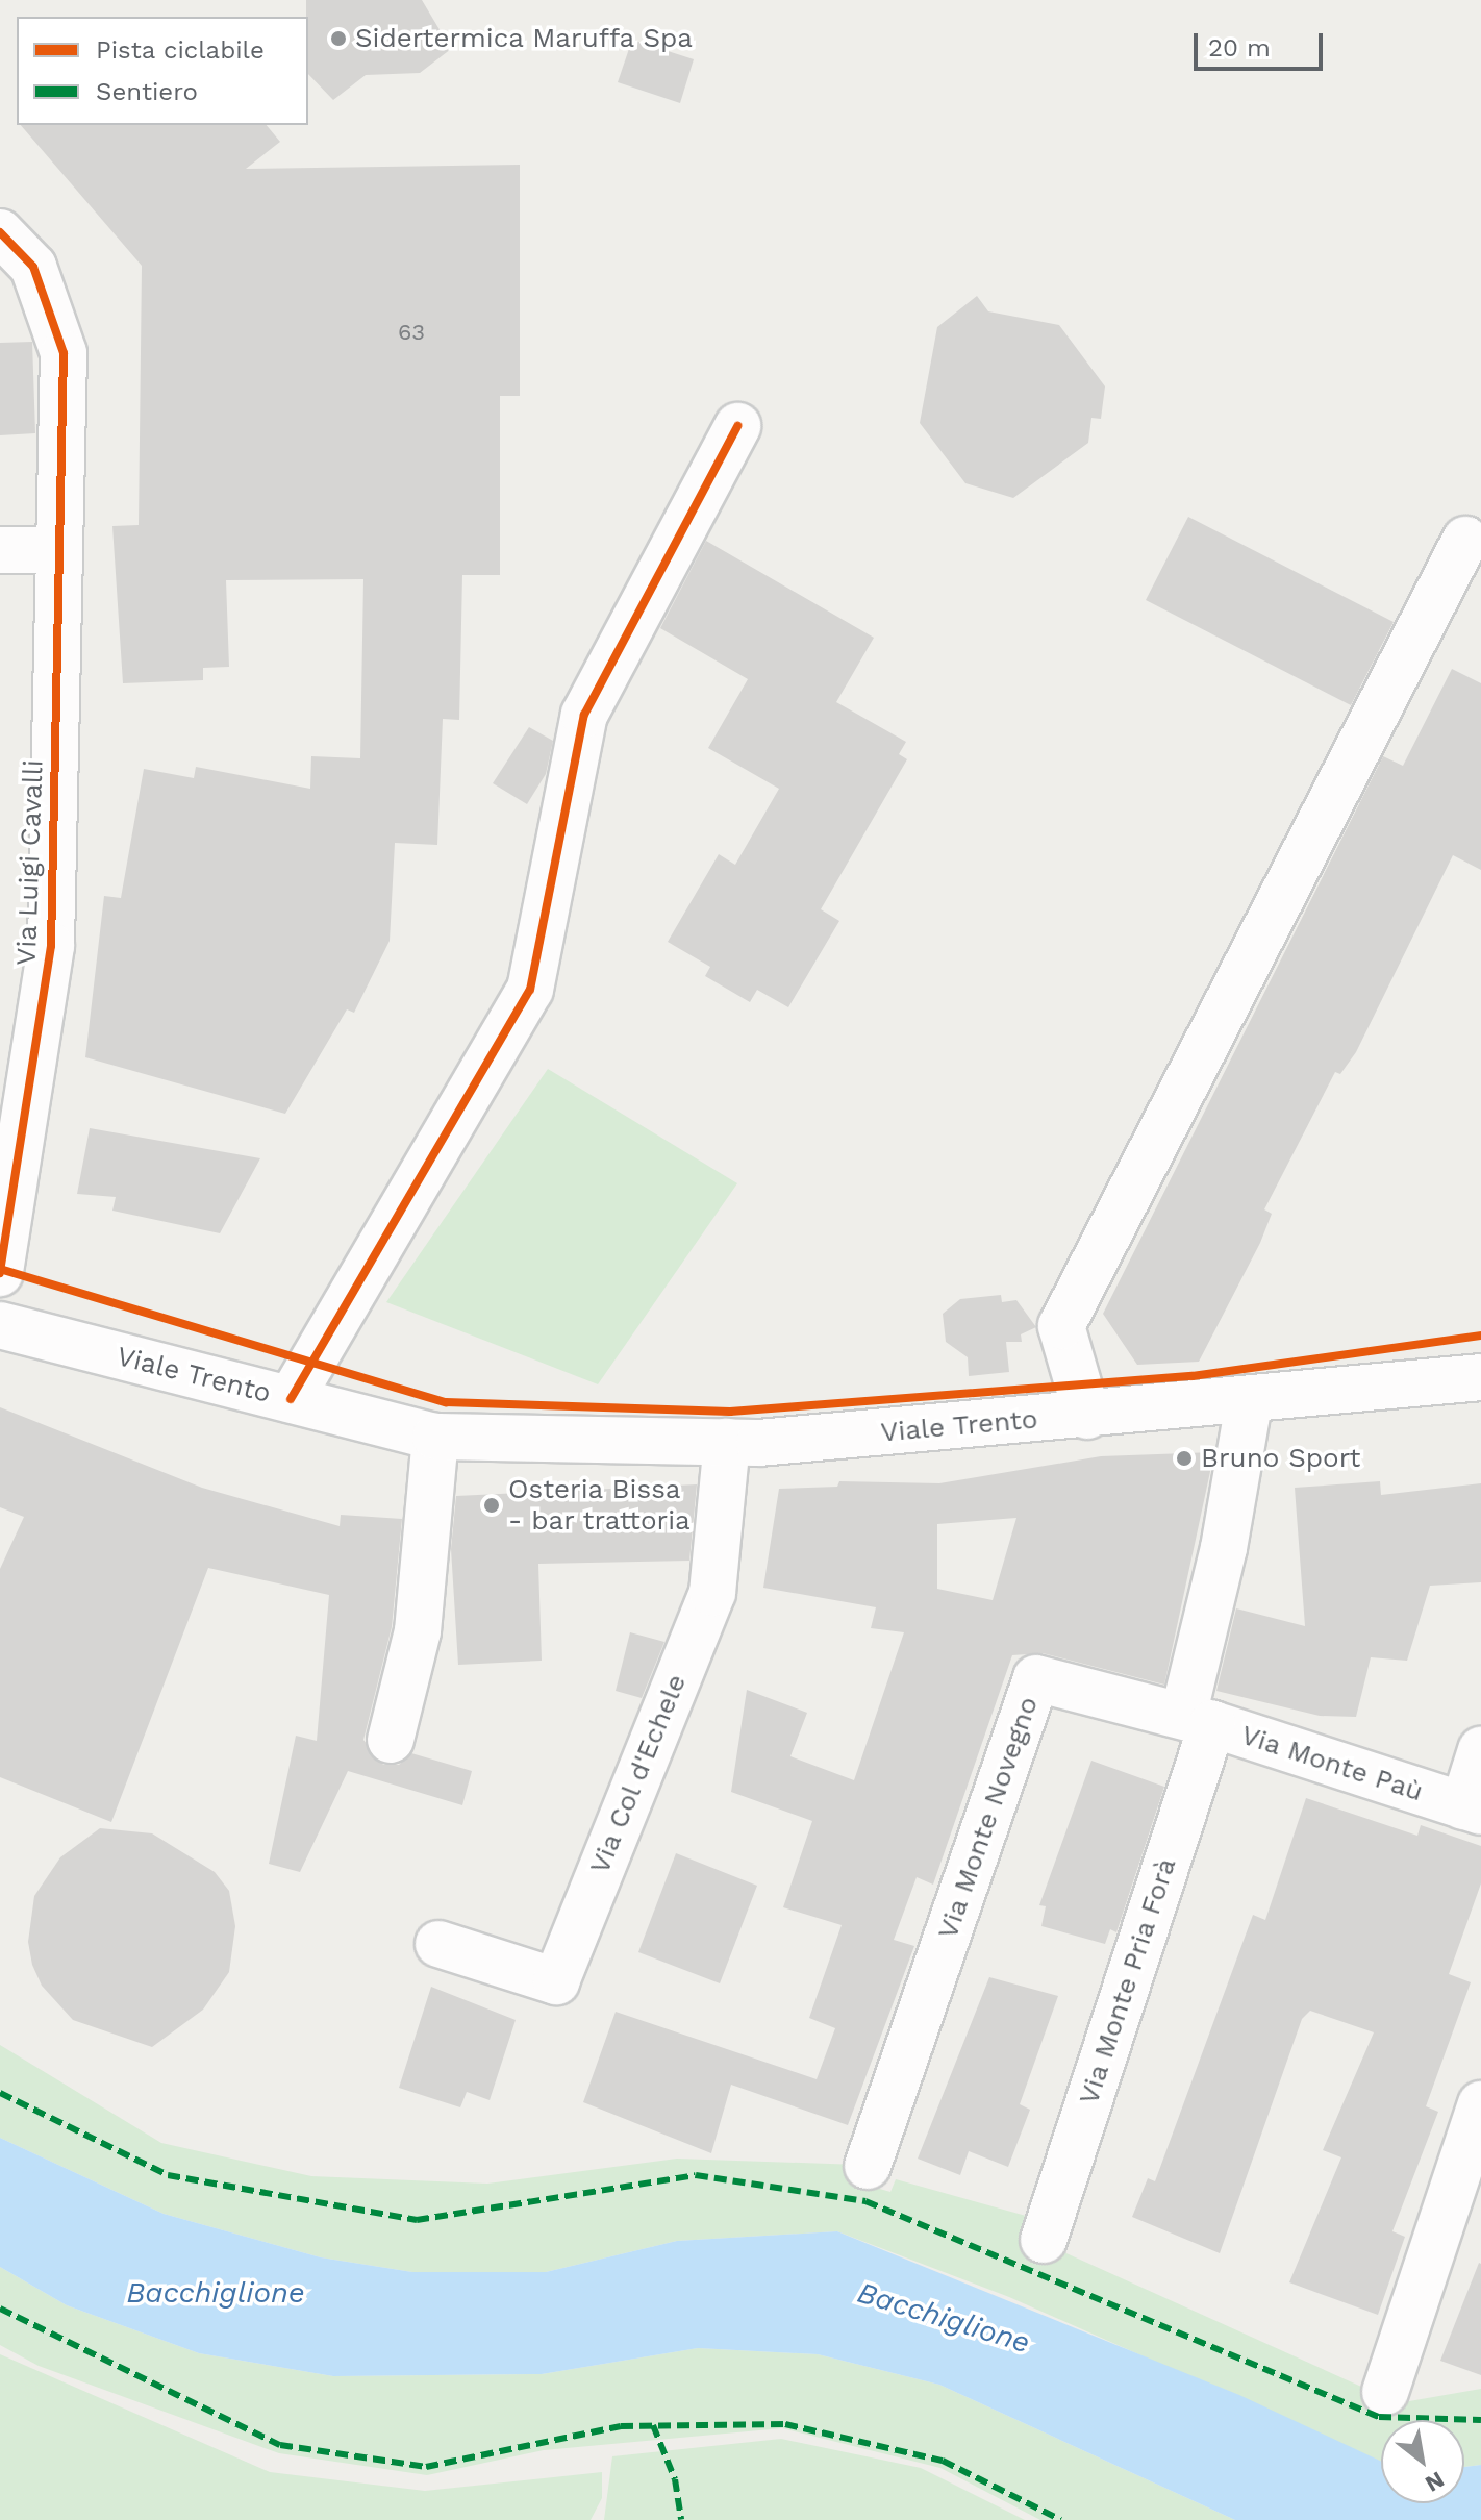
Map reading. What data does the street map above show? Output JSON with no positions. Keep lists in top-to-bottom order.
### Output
{
  "streets": {
    "street": [
      "Via Luigi Cavalli",
      "Viale Trento",
      "Via Monte Paù",
      "Via Col d'Echele",
      "Via Monte Novegno",
      "Via Monte Pria Forà"
    ]
  },
  "crossings": [
    ["Viale Trento", "Via Col d'Echele"],
    ["Via Monte Paù", "Via Monte Novegno"],
    ["Via Monte Paù", "Via Monte Pria Forà"],
    ["Via Monte Novegno", "Via Monte Pria Forà"]
  ],
  "water": ["Bacchiglione"],
  "places": ["Sidertermica Maruffa Spa", "Bruno Sport", "Osteria Bissa - bar trattoria"],
  "house_numbers": ["63"],
  "legend": ["Pista ciclabile", "Sentiero"],
  "scale_bar": "20 m",
  "north": "bottom right"
}
